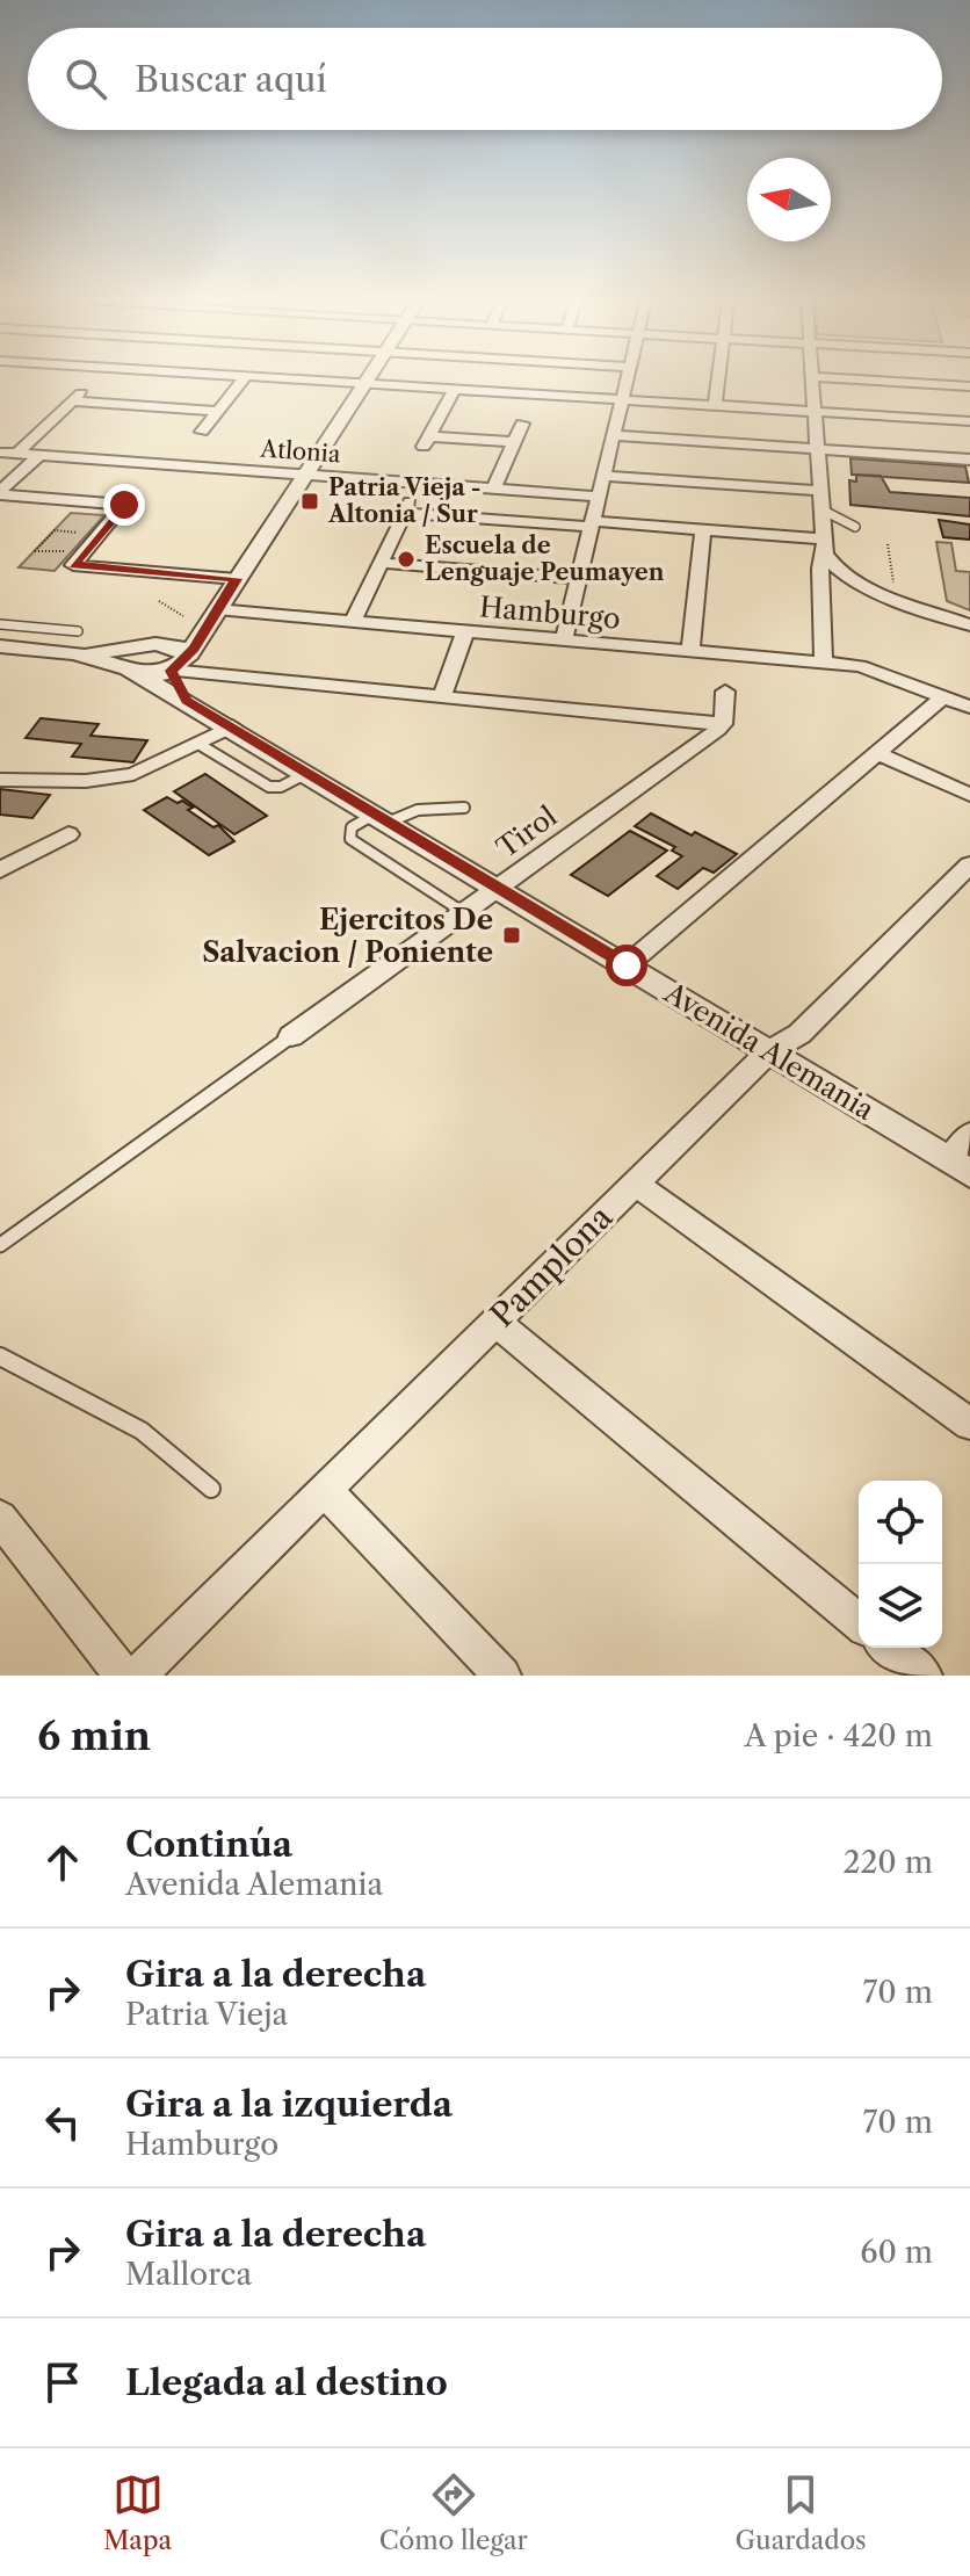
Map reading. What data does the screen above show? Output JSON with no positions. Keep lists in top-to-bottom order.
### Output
{
  "streets": {
    "street": [
      "Atlonia",
      "Hamburgo",
      "Tirol",
      "Avenida Alemania",
      "Pamplona"
    ]
  },
  "crossings": [
    ["Tirol", "Avenida Alemania"],
    ["Avenida Alemania", "Pamplona"]
  ],
  "places": {
    "transit": ["Patria Vieja - Altonia / Sur", "Ejercitos De Salvacion / Poniente"],
    "other": ["Escuela de Lenguaje Peumayen"]
  },
  "north": "left",
  "page": {
    "search": "Buscar aquí",
    "heading": ["6 min", "A pie · 420 m"],
    "list": [
      ["Continúa", "Avenida Alemania", "220 m"],
      ["Gira a la derecha", "Patria Vieja", "70 m"],
      ["Gira a la izquierda", "Hamburgo", "70 m"],
      ["Gira a la derecha", "Mallorca", "60 m"],
      "Llegada al destino"
    ],
    "nav": ["Mapa", "Cómo llegar", "Guardados"]
  }
}
